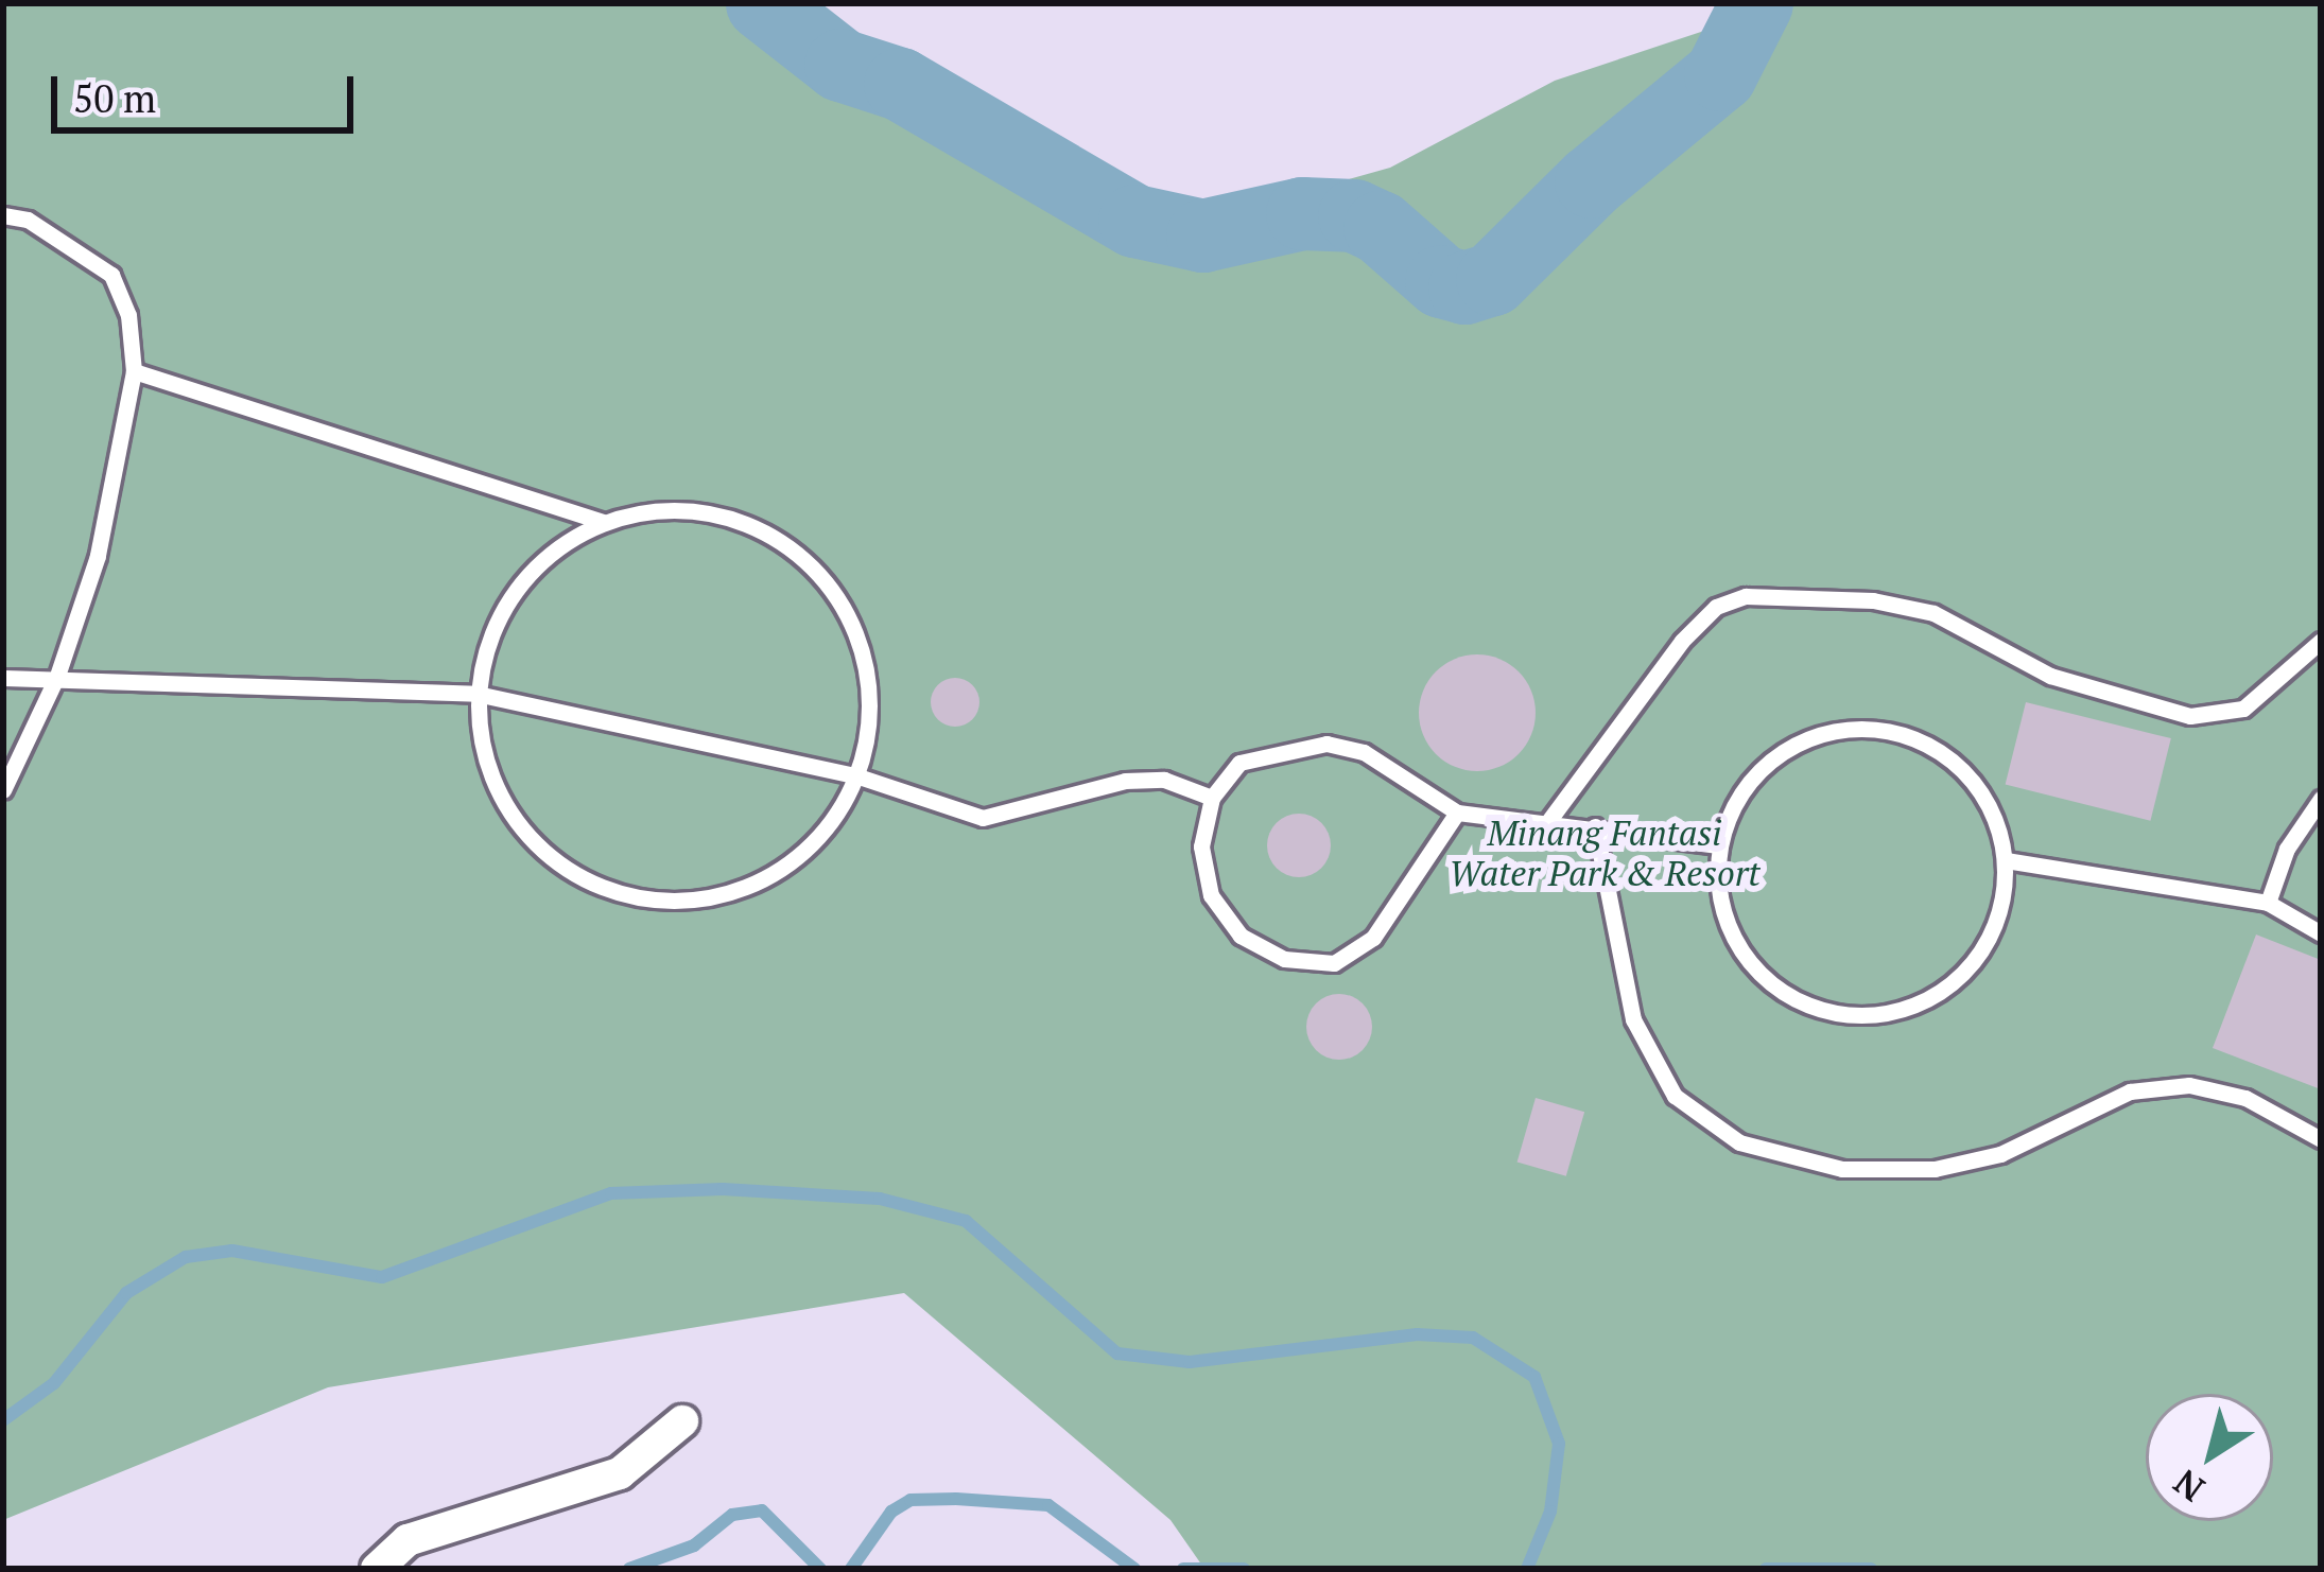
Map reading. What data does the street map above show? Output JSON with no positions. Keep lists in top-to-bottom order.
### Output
{
  "parks": ["Minang Fantasi Water Park & Resort"],
  "scale_bar": "50 m",
  "north": "bottom left"
}
